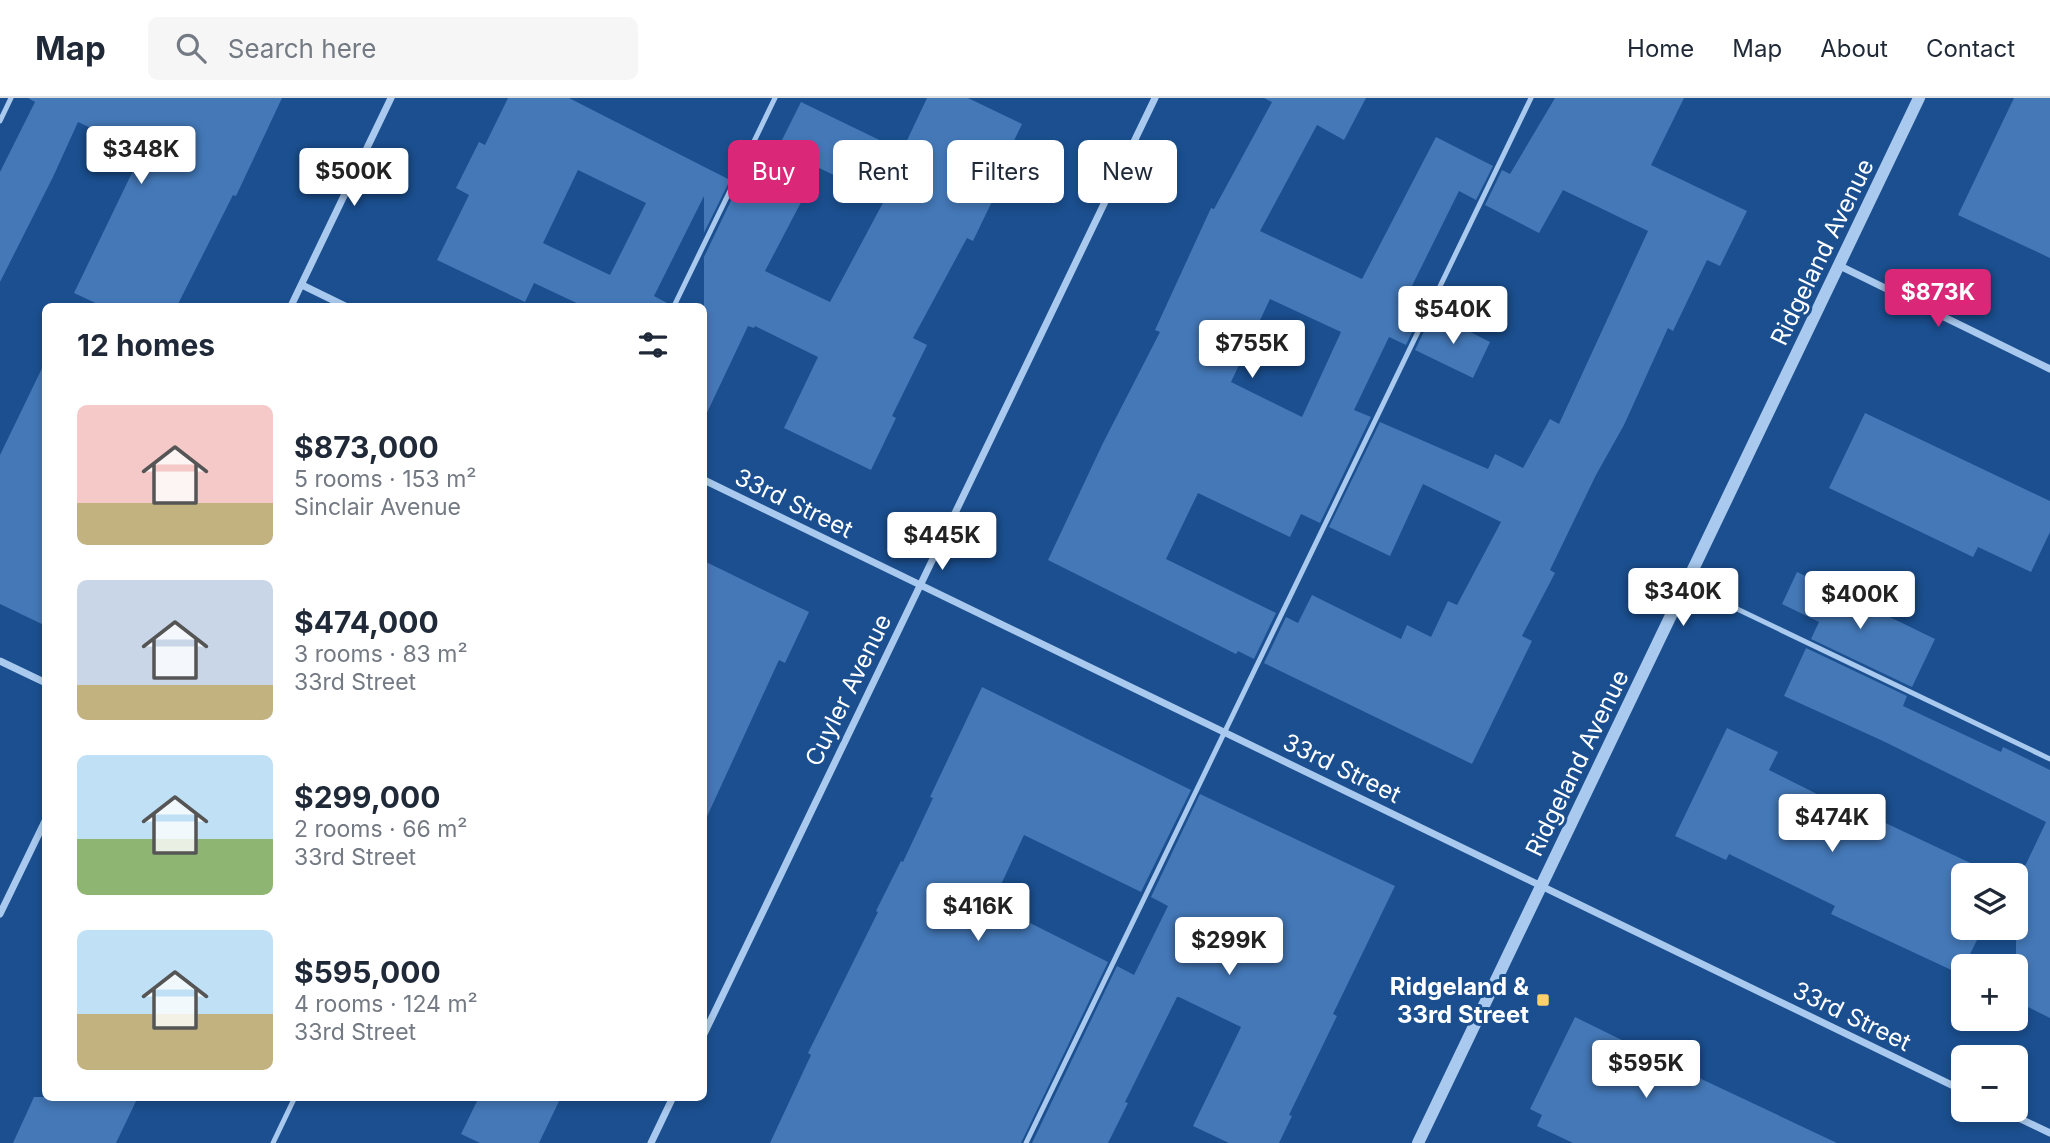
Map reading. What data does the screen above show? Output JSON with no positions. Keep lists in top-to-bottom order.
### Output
{
  "streets": {
    "street": ["Ridgeland Avenue", "33rd Street", "Cuyler Avenue"]
  },
  "crossings": [
    ["Ridgeland Avenue", "33rd Street"],
    ["33rd Street", "Cuyler Avenue"]
  ],
  "places": {
    "transit": ["Ridgeland & 33rd Street"]
  },
  "page": {
    "header": "Map",
    "search": "Search here",
    "nav": [
      "Home",
      "Map",
      "About",
      "Contact"
    ],
    "price": [
      "$348K",
      "$500K",
      "$873K",
      "$540K",
      "$755K",
      "$445K",
      "$340K",
      "$400K",
      "$474K",
      "$416K",
      "$299K",
      "$595K"
    ],
    "chip": [
      "Buy",
      "Rent",
      "Filters",
      "New"
    ],
    "heading": "12 homes",
    "list": [
      {
        "name": "$873,000",
        "note": "5 rooms · 153 m² · Sinclair Avenue"
      },
      {
        "name": "$474,000",
        "note": "3 rooms · 83 m² · 33rd Street"
      },
      {
        "name": "$299,000",
        "note": "2 rooms · 66 m² · 33rd Street"
      },
      {
        "name": "$595,000",
        "note": "4 rooms · 124 m² · 33rd Street"
      }
    ],
    "map_buttons": ["+", "−"]
  }
}
